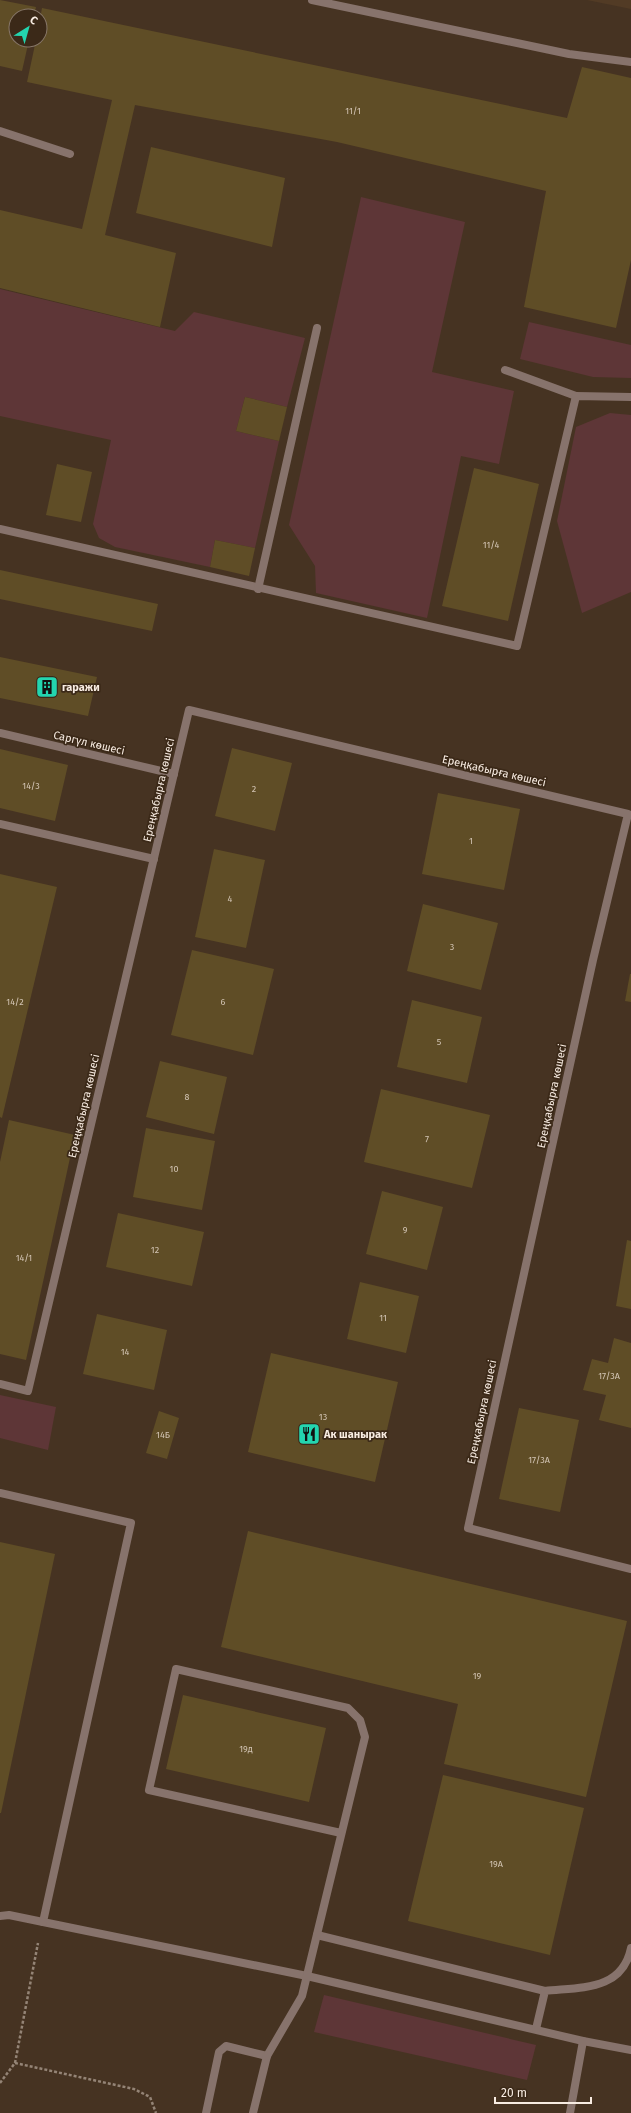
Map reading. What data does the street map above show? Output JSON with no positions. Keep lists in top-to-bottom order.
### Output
{
  "streets": {
    "street": ["Саргүл көшесі", "Ереңқабырға көшесі"]
  },
  "crossings": [
    ["Саргүл көшесі", "Ереңқабырға көшесі"]
  ],
  "places": {
    "building": ["гаражи"],
    "restaurant": ["Ак шанырак"]
  },
  "house_numbers": [
    "11/1",
    "11/4",
    "14/3",
    "2",
    "1",
    "4",
    "3",
    "14/2",
    "6",
    "5",
    "8",
    "7",
    "10",
    "9",
    "12",
    "14/1",
    "11",
    "14",
    "17/3A",
    "13",
    "14Б",
    "17/3А",
    "19",
    "19д",
    "19A"
  ],
  "scale_bar": "20 m",
  "north": "top right"
}
